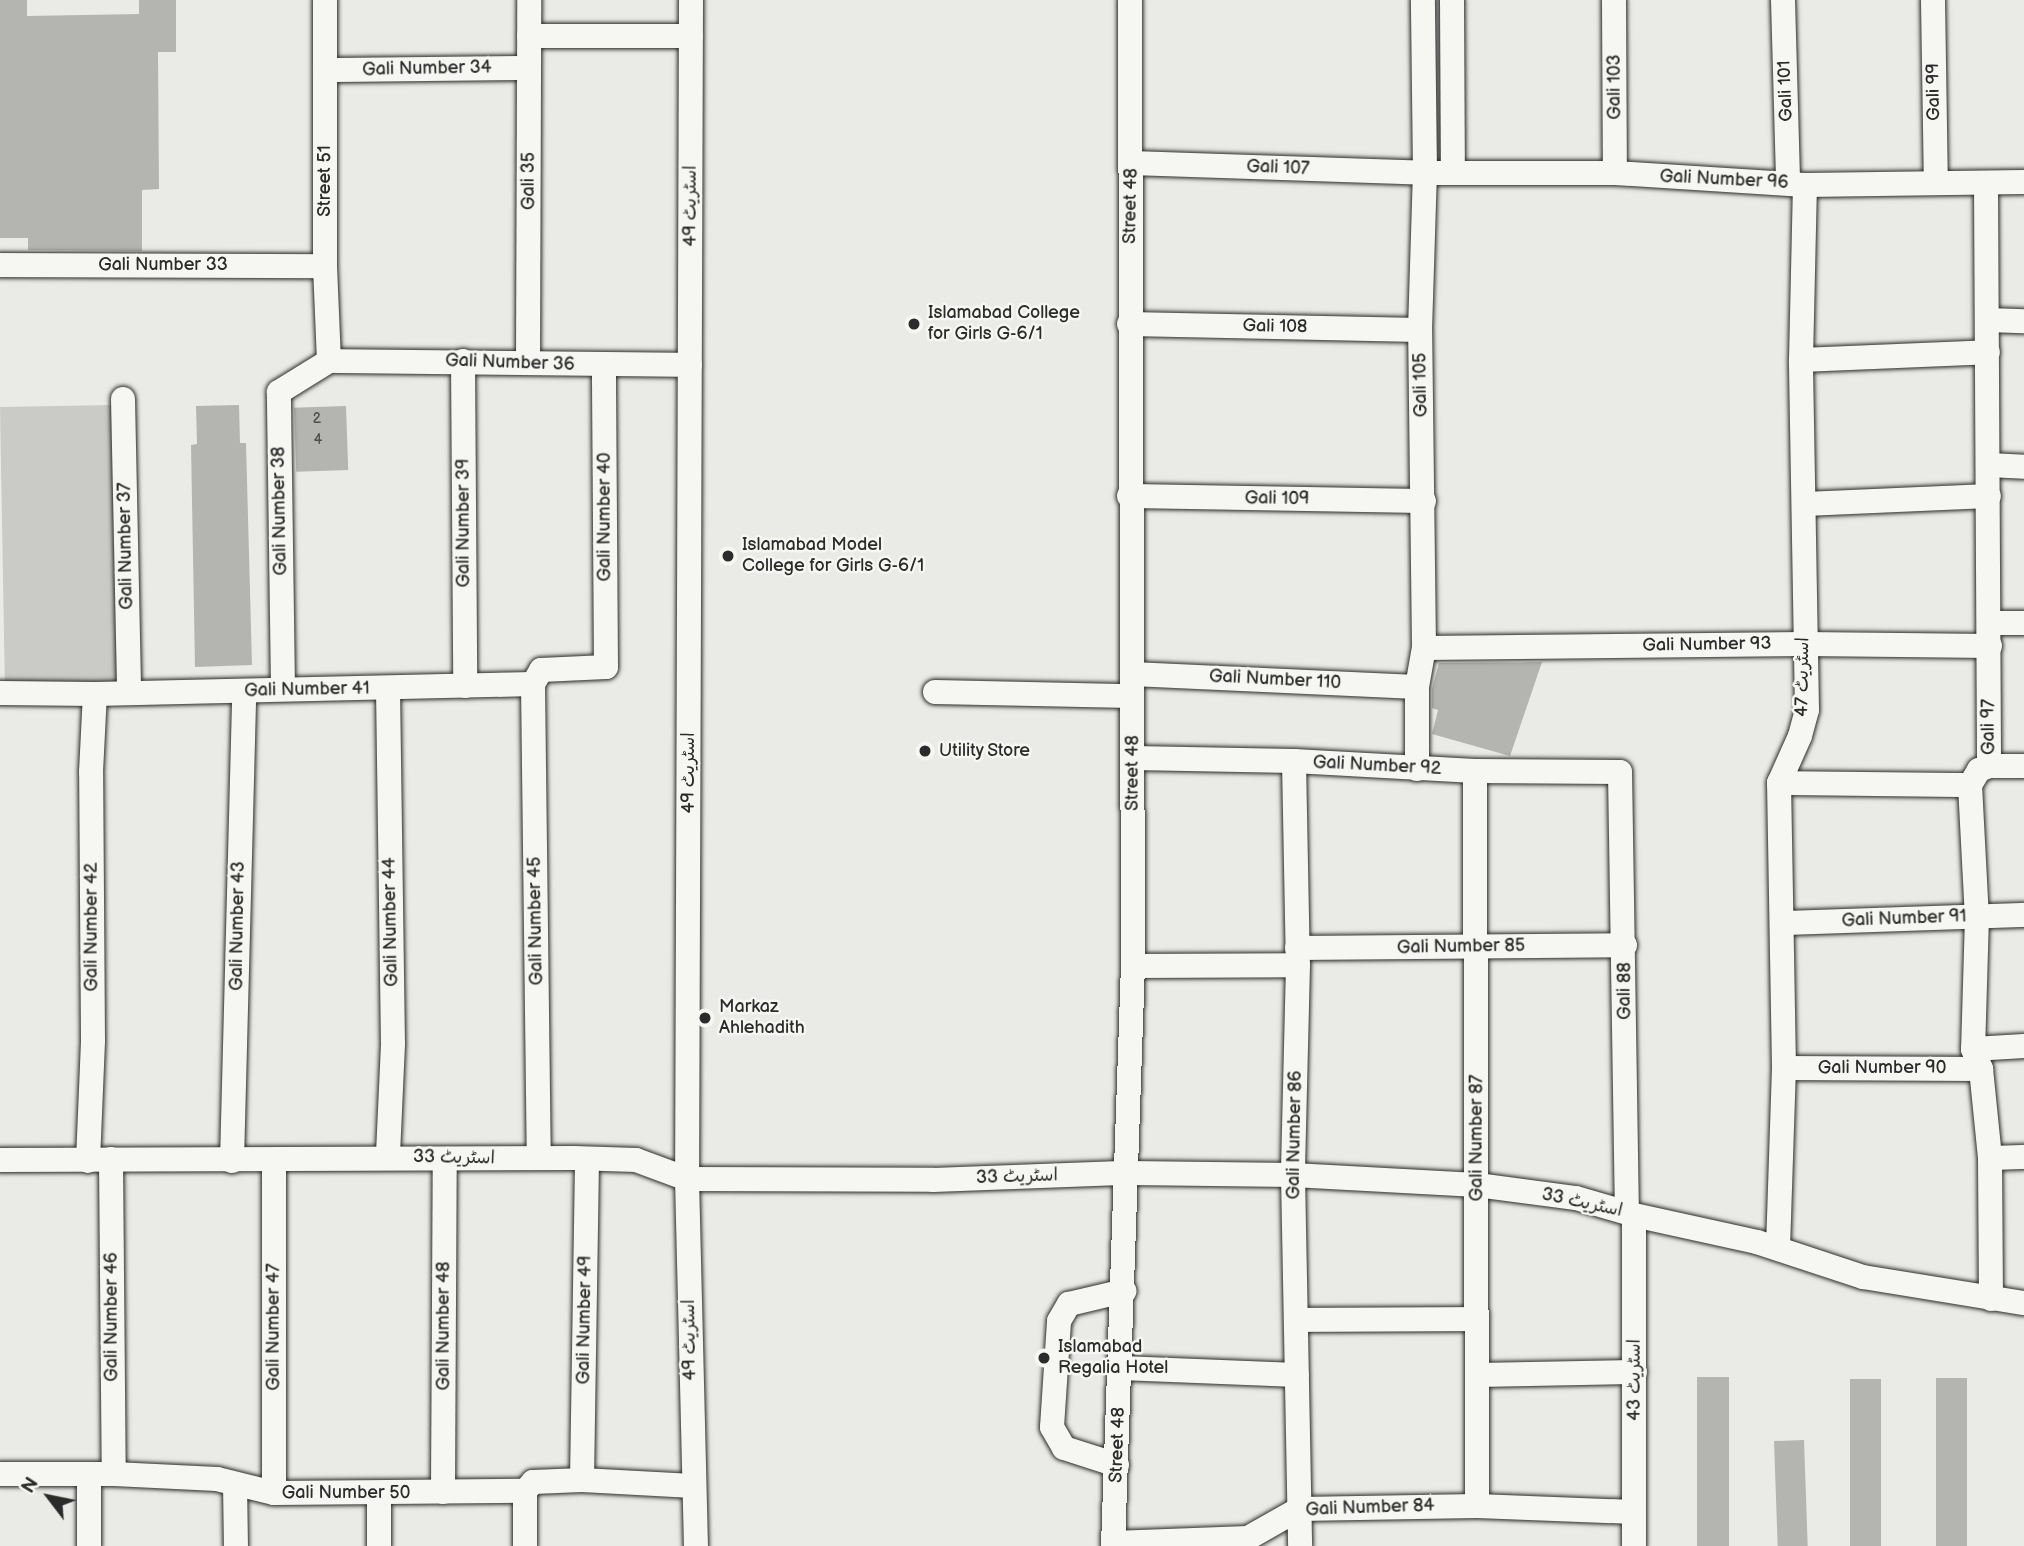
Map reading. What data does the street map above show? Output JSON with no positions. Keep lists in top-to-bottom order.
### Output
{
  "streets": {
    "street": [
      "Gali Number 34",
      "Gali 103",
      "Gali 101",
      "Gali 99",
      "Gali 107",
      "Gali Number 96",
      "Street 51",
      "Gali 35",
      "اسٹریٹ 49",
      "Street 48",
      "Gali Number 33",
      "Gali 108",
      "Gali Number 36",
      "Gali 105",
      "Gali 109",
      "Gali Number 38",
      "Gali Number 40",
      "Gali Number 39",
      "Gali Number 37",
      "Gali Number 93",
      "اسٹریٹ 47",
      "Gali Number 110",
      "Gali Number 41",
      "Gali 97",
      "Gali Number 92",
      "Gali Number 91",
      "Gali Number 45",
      "Gali Number 44",
      "Gali Number 43",
      "Gali Number 42",
      "Gali Number 85",
      "Gali 88",
      "Gali Number 90",
      "Gali Number 86",
      "Gali Number 87",
      "اسٹریٹ 33",
      "Gali Number 46",
      "Gali Number 49",
      "Gali Number 48",
      "Gali Number 47",
      "اسٹریٹ 43",
      "Gali Number 50",
      "Gali Number 84"
    ]
  },
  "crossings": [
    ["Gali Number 34", "Street 51"],
    ["Gali Number 34", "Gali 35"],
    ["Gali 103", "Gali Number 96"],
    ["Gali 101", "Gali Number 96"],
    ["Gali 101", "اسٹریٹ 47"],
    ["Gali 99", "Gali Number 96"],
    ["Gali 107", "Gali Number 96"],
    ["Gali 107", "Street 48"],
    ["Gali 107", "Gali 105"],
    ["Gali Number 96", "Gali 105"],
    ["Gali Number 96", "اسٹریٹ 47"],
    ["Gali Number 96", "Gali 97"],
    ["Street 51", "Gali Number 33"],
    ["Street 51", "Gali Number 36"],
    ["Street 51", "Gali Number 38"],
    ["Gali 35", "Gali Number 36"],
    ["اسٹریٹ 49", "Gali Number 36"],
    ["اسٹریٹ 49", "اسٹریٹ 33"],
    ["اسٹریٹ 49", "Gali Number 50"],
    ["Street 48", "Gali 108"],
    ["Street 48", "Gali 109"],
    ["Street 48", "Gali Number 110"],
    ["Street 48", "Gali Number 92"],
    ["Street 48", "Gali Number 85"],
    ["Street 48", "اسٹریٹ 33"],
    ["Street 48", "Gali Number 84"],
    ["Gali 108", "Gali 105"],
    ["Gali Number 36", "Gali Number 38"],
    ["Gali Number 36", "Gali Number 40"],
    ["Gali Number 36", "Gali Number 39"],
    ["Gali 105", "Gali 109"],
    ["Gali 105", "Gali Number 93"],
    ["Gali 105", "Gali Number 110"],
    ["Gali 105", "Gali Number 92"],
    ["Gali Number 38", "Gali Number 41"],
    ["Gali Number 40", "Gali Number 41"],
    ["Gali Number 39", "Gali Number 41"],
    ["Gali Number 37", "Gali Number 41"],
    ["Gali Number 93", "اسٹریٹ 47"],
    ["Gali Number 93", "Gali 97"],
    ["اسٹریٹ 47", "Gali Number 91"],
    ["اسٹریٹ 47", "Gali Number 90"],
    ["اسٹریٹ 47", "اسٹریٹ 33"],
    ["Gali Number 41", "Gali Number 45"],
    ["Gali Number 41", "Gali Number 44"],
    ["Gali Number 41", "Gali Number 43"],
    ["Gali Number 41", "Gali Number 42"],
    ["Gali Number 92", "Gali 88"],
    ["Gali Number 92", "Gali Number 86"],
    ["Gali Number 92", "Gali Number 87"],
    ["Gali Number 45", "اسٹریٹ 33"],
    ["Gali Number 44", "اسٹریٹ 33"],
    ["Gali Number 43", "اسٹریٹ 33"],
    ["Gali Number 42", "اسٹریٹ 33"],
    ["Gali Number 42", "Gali Number 46"],
    ["Gali Number 85", "Gali 88"],
    ["Gali Number 85", "Gali Number 86"],
    ["Gali Number 85", "Gali Number 87"],
    ["Gali 88", "اسٹریٹ 33"],
    ["Gali 88", "اسٹریٹ 43"],
    ["Gali Number 86", "اسٹریٹ 33"],
    ["Gali Number 86", "Gali Number 84"],
    ["Gali Number 87", "اسٹریٹ 33"],
    ["Gali Number 87", "Gali Number 84"],
    ["اسٹریٹ 33", "Gali Number 46"],
    ["اسٹریٹ 33", "Gali Number 49"],
    ["اسٹریٹ 33", "Gali Number 48"],
    ["اسٹریٹ 33", "Gali Number 47"],
    ["اسٹریٹ 33", "اسٹریٹ 43"],
    ["Gali Number 46", "Gali Number 50"],
    ["Gali Number 49", "Gali Number 50"],
    ["Gali Number 48", "Gali Number 50"],
    ["Gali Number 47", "Gali Number 50"],
    ["اسٹریٹ 43", "Gali Number 84"]
  ],
  "places": [
    "Islamabad College for Girls G-6/1",
    "Islamabad Model College for Girls G-6/1",
    "Utility Store",
    "Markaz Ahlehadith",
    "Islamabad Regalia Hotel"
  ],
  "house_numbers": ["2", "4"],
  "north": "top left"
}
